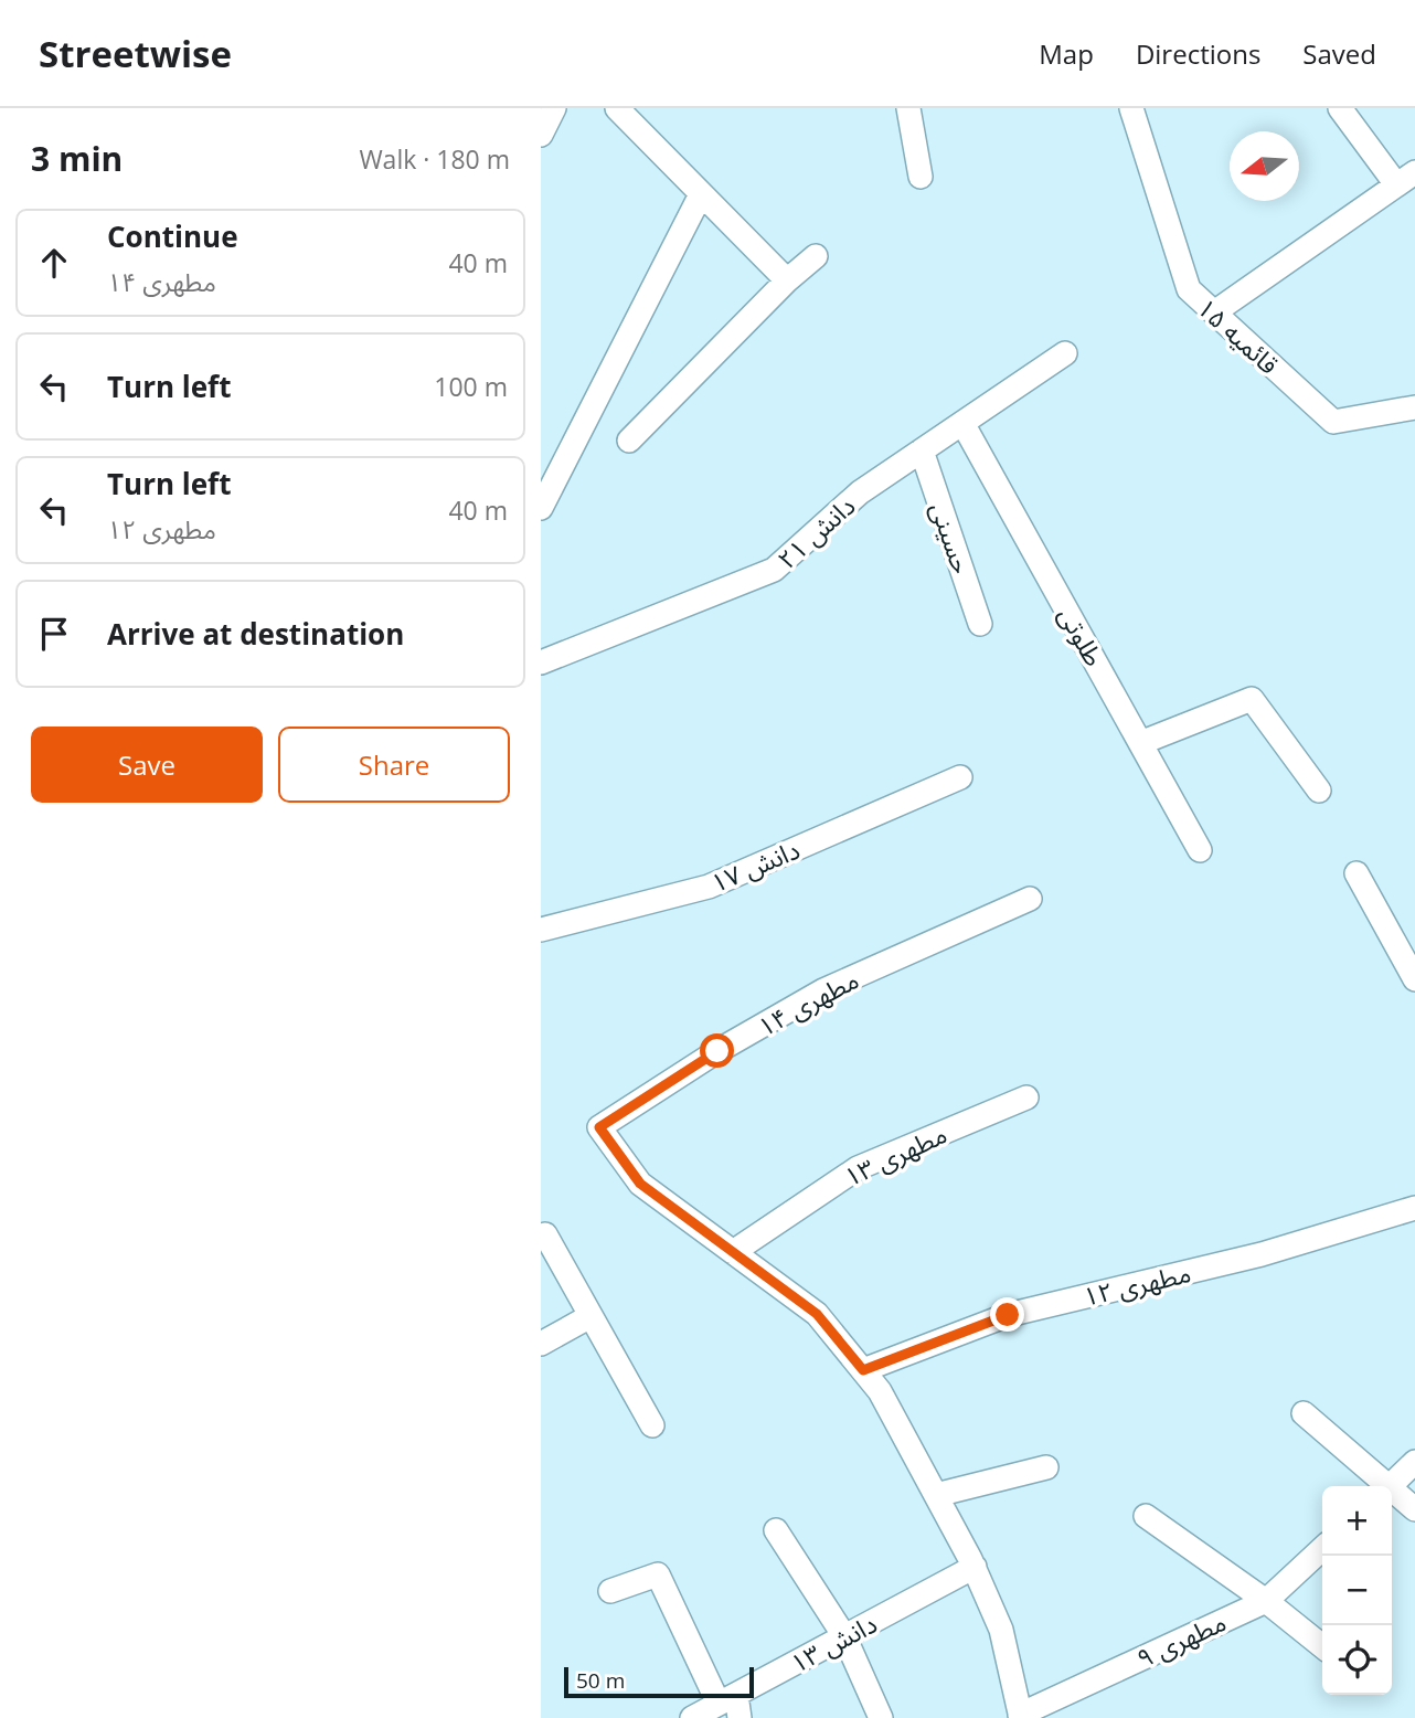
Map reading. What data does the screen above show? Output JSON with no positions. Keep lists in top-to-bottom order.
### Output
{
  "streets": {
    "street": [
      "قائمیه ۱۵",
      "دانش ۲۱",
      "حسینی",
      "طلوتی",
      "دانش ۱۷",
      "مطهری ۱۴",
      "مطهری ۱۳",
      "مطهری ۱۲",
      "مطهری ۹",
      "دانش ۱۳"
    ]
  },
  "crossings": [
    ["دانش ۲۱", "حسینی"],
    ["دانش ۲۱", "طلوتی"],
    ["مطهری ۱۴", "مطهری ۱۳"]
  ],
  "scale_bar": "50 m",
  "north": "left",
  "page": {
    "header": "Streetwise",
    "nav": ["Map", "Directions", "Saved"],
    "heading": ["3 min", "Walk · 180 m"],
    "list": [
      ["Continue", "مطهری ۱۴", "40 m"],
      ["Turn left", "100 m"],
      ["Turn left", "مطهری ۱۲", "40 m"],
      "Arrive at destination"
    ],
    "buttons": ["Save", "Share"],
    "map_buttons": ["+", "−"],
    "scale": "50 m"
  }
}
